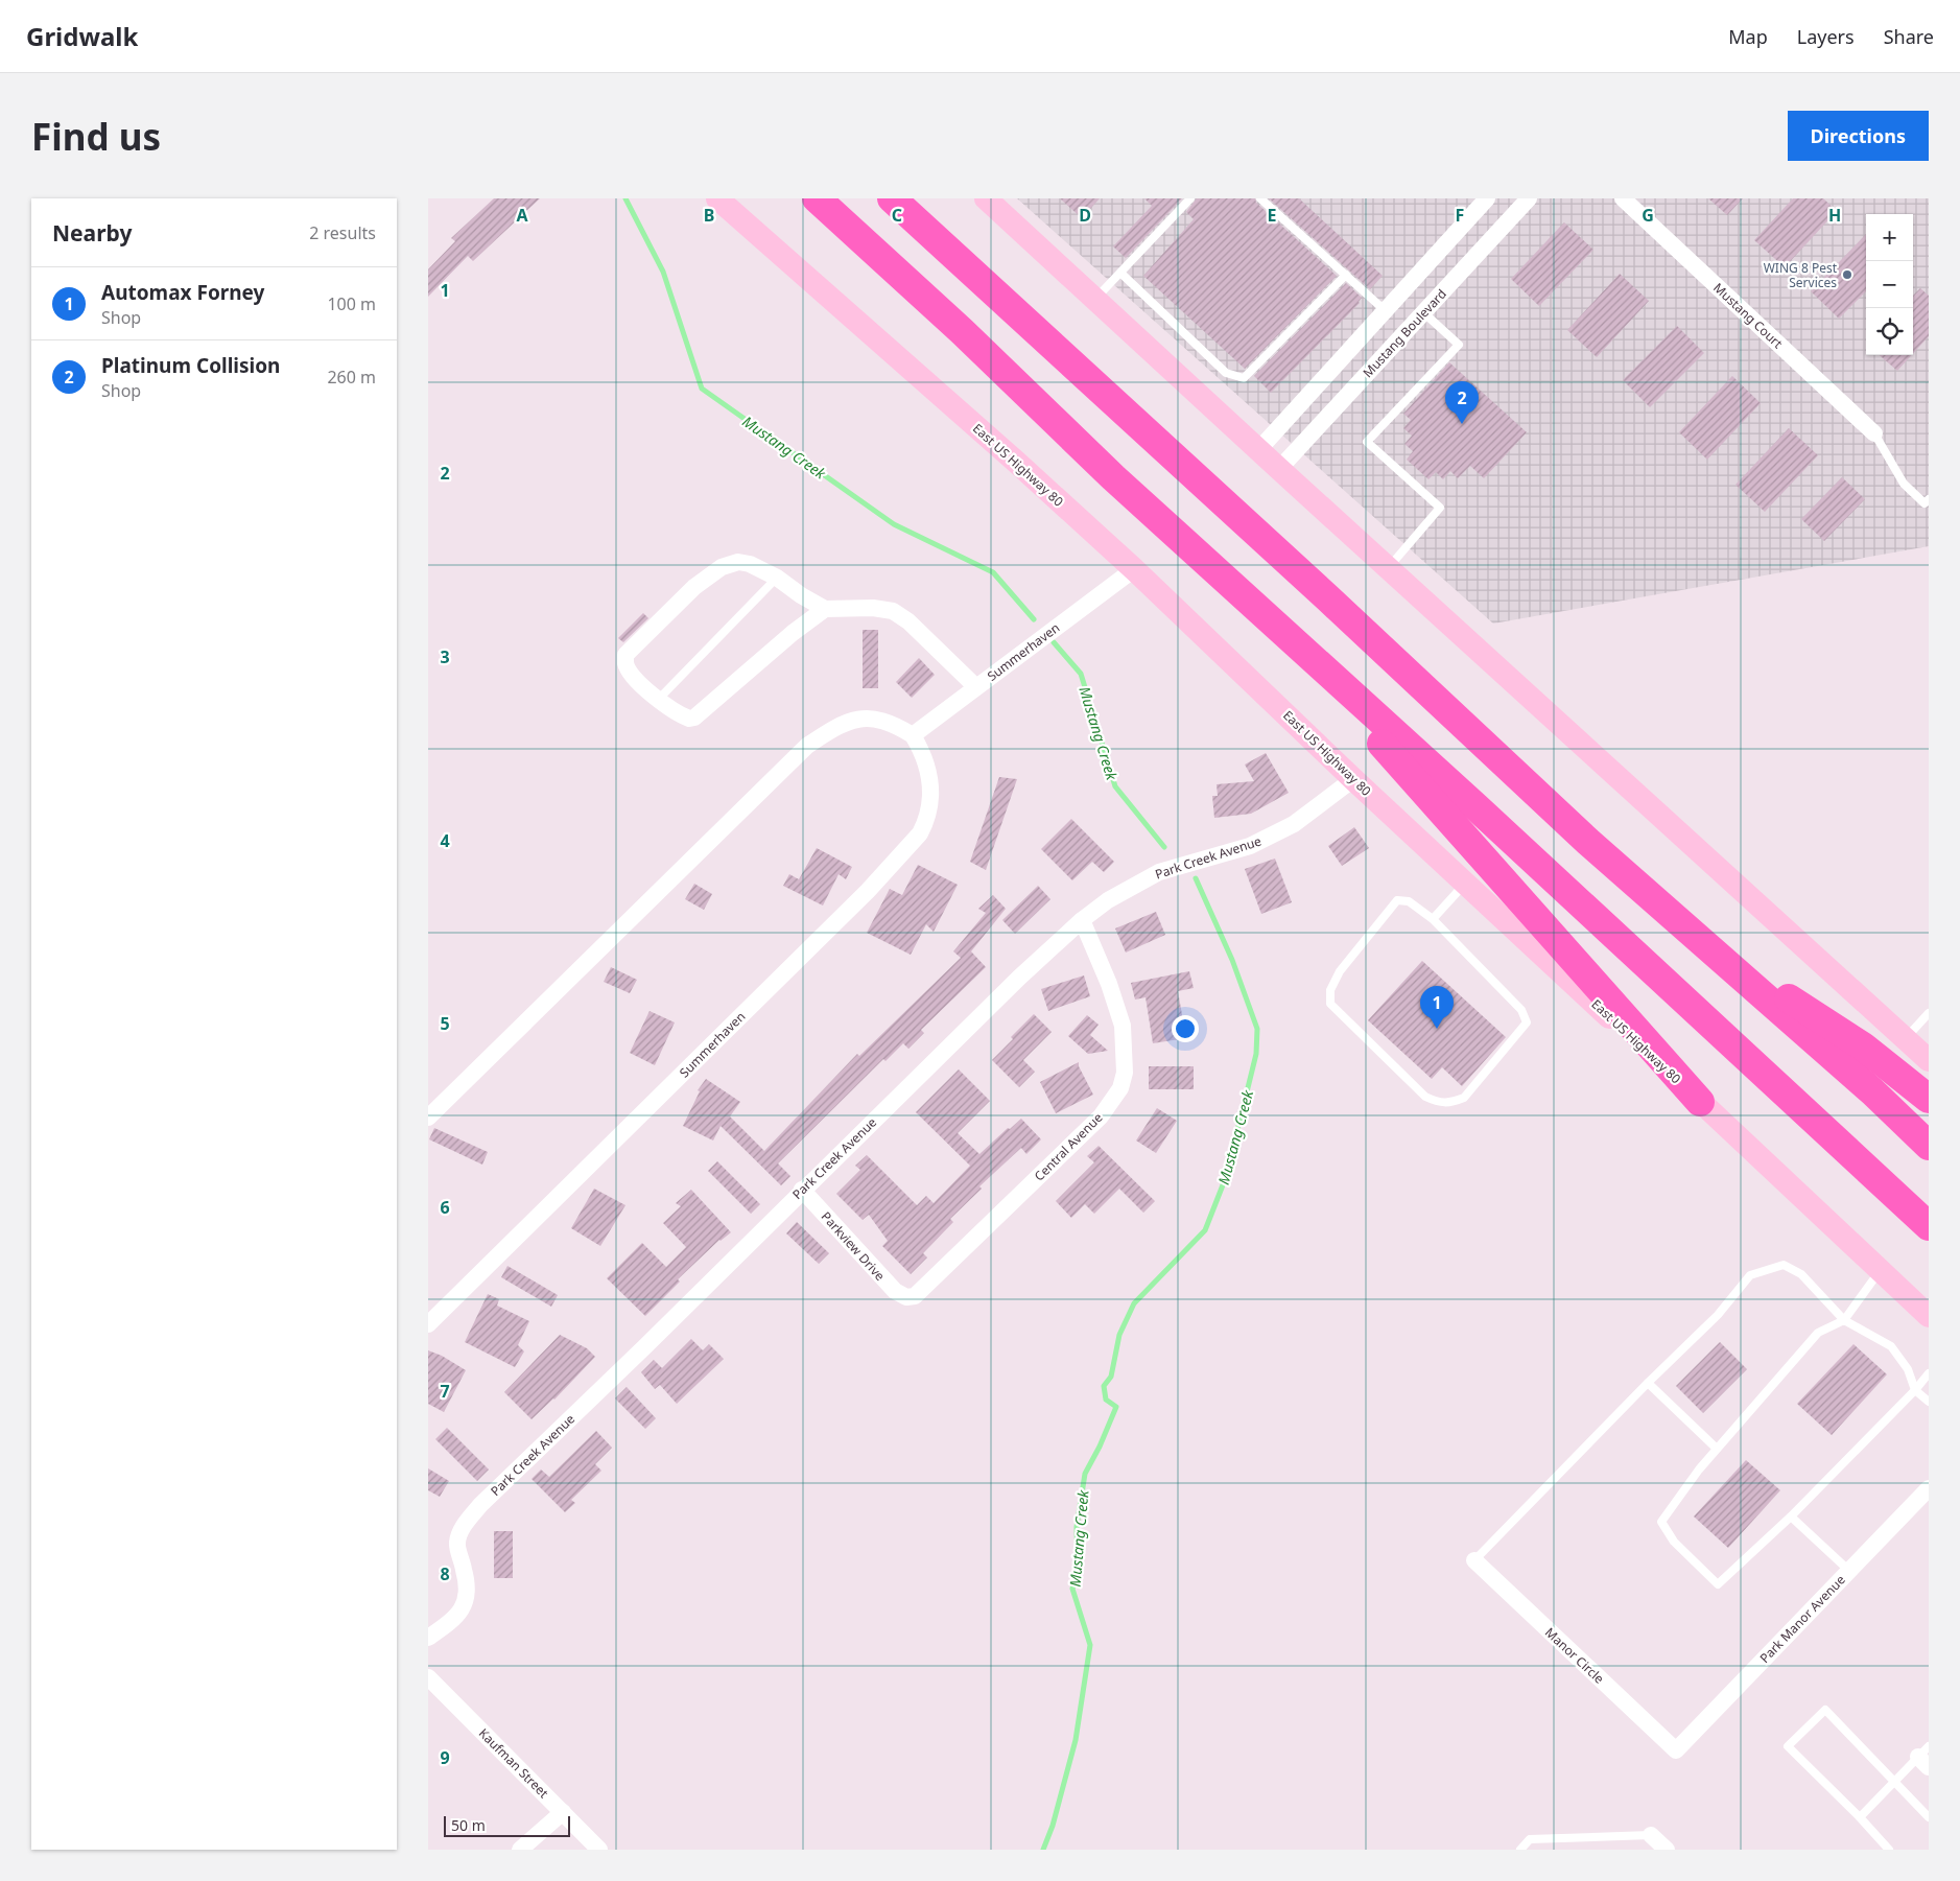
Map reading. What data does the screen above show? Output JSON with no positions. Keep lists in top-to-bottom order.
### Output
{
  "streets": {
    "main road": ["East US Highway 80"],
    "street": [
      "Mustang Court",
      "Mustang Boulevard",
      "Summerhaven",
      "Park Creek Avenue",
      "Central Avenue",
      "Parkview Drive",
      "Park Manor Avenue",
      "Manor Circle",
      "Kaufman Street"
    ]
  },
  "crossings": [
    ["East US Highway 80", "Summerhaven"],
    ["East US Highway 80", "Park Creek Avenue"],
    ["Park Creek Avenue", "Central Avenue"],
    ["Park Creek Avenue", "Parkview Drive"],
    ["Central Avenue", "Parkview Drive"],
    ["Park Manor Avenue", "Manor Circle"]
  ],
  "water": ["Mustang Creek"],
  "places": ["WING 8 Pest Services"],
  "scale_bar": "50 m",
  "page": {
    "header": "Gridwalk",
    "nav": ["Map", "Layers", "Share"],
    "buttons": "Directions",
    "title": "Find us",
    "heading": ["Nearby", "2 results"],
    "map_buttons": ["+", "−"],
    "list": [
      {
        "mark": "1",
        "name": "Automax Forney",
        "note": "Shop",
        "value": "100 m"
      },
      {
        "mark": "2",
        "name": "Platinum Collision",
        "note": "Shop",
        "value": "260 m"
      }
    ],
    "pins": ["2", "1"],
    "scale": "50 m"
  },
  "grid": {
    "columns": [
      "A",
      "B",
      "C",
      "D",
      "E",
      "F",
      "G",
      "H"
    ],
    "rows": [
      "1",
      "2",
      "3",
      "4",
      "5",
      "6",
      "7",
      "8",
      "9"
    ]
  }
}
